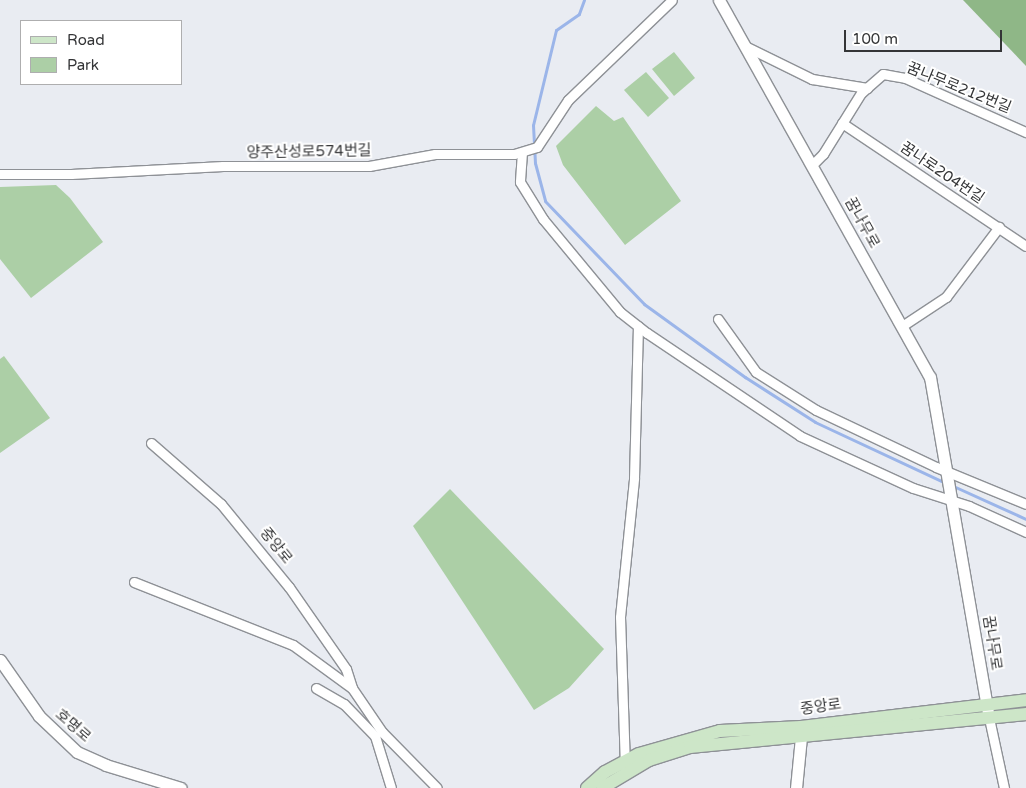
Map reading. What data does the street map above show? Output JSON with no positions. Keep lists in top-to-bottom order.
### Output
{
  "streets": {
    "main road": ["중앙로"],
    "street": [
      "꿈나무로212번길",
      "양주산성로574번길",
      "꿈나로204번길",
      "꿈나무로",
      "호명로"
    ]
  },
  "crossings": [
    ["꿈나무로", "중앙로"]
  ],
  "legend": ["Road", "Park"],
  "scale_bar": "100 m"
}
